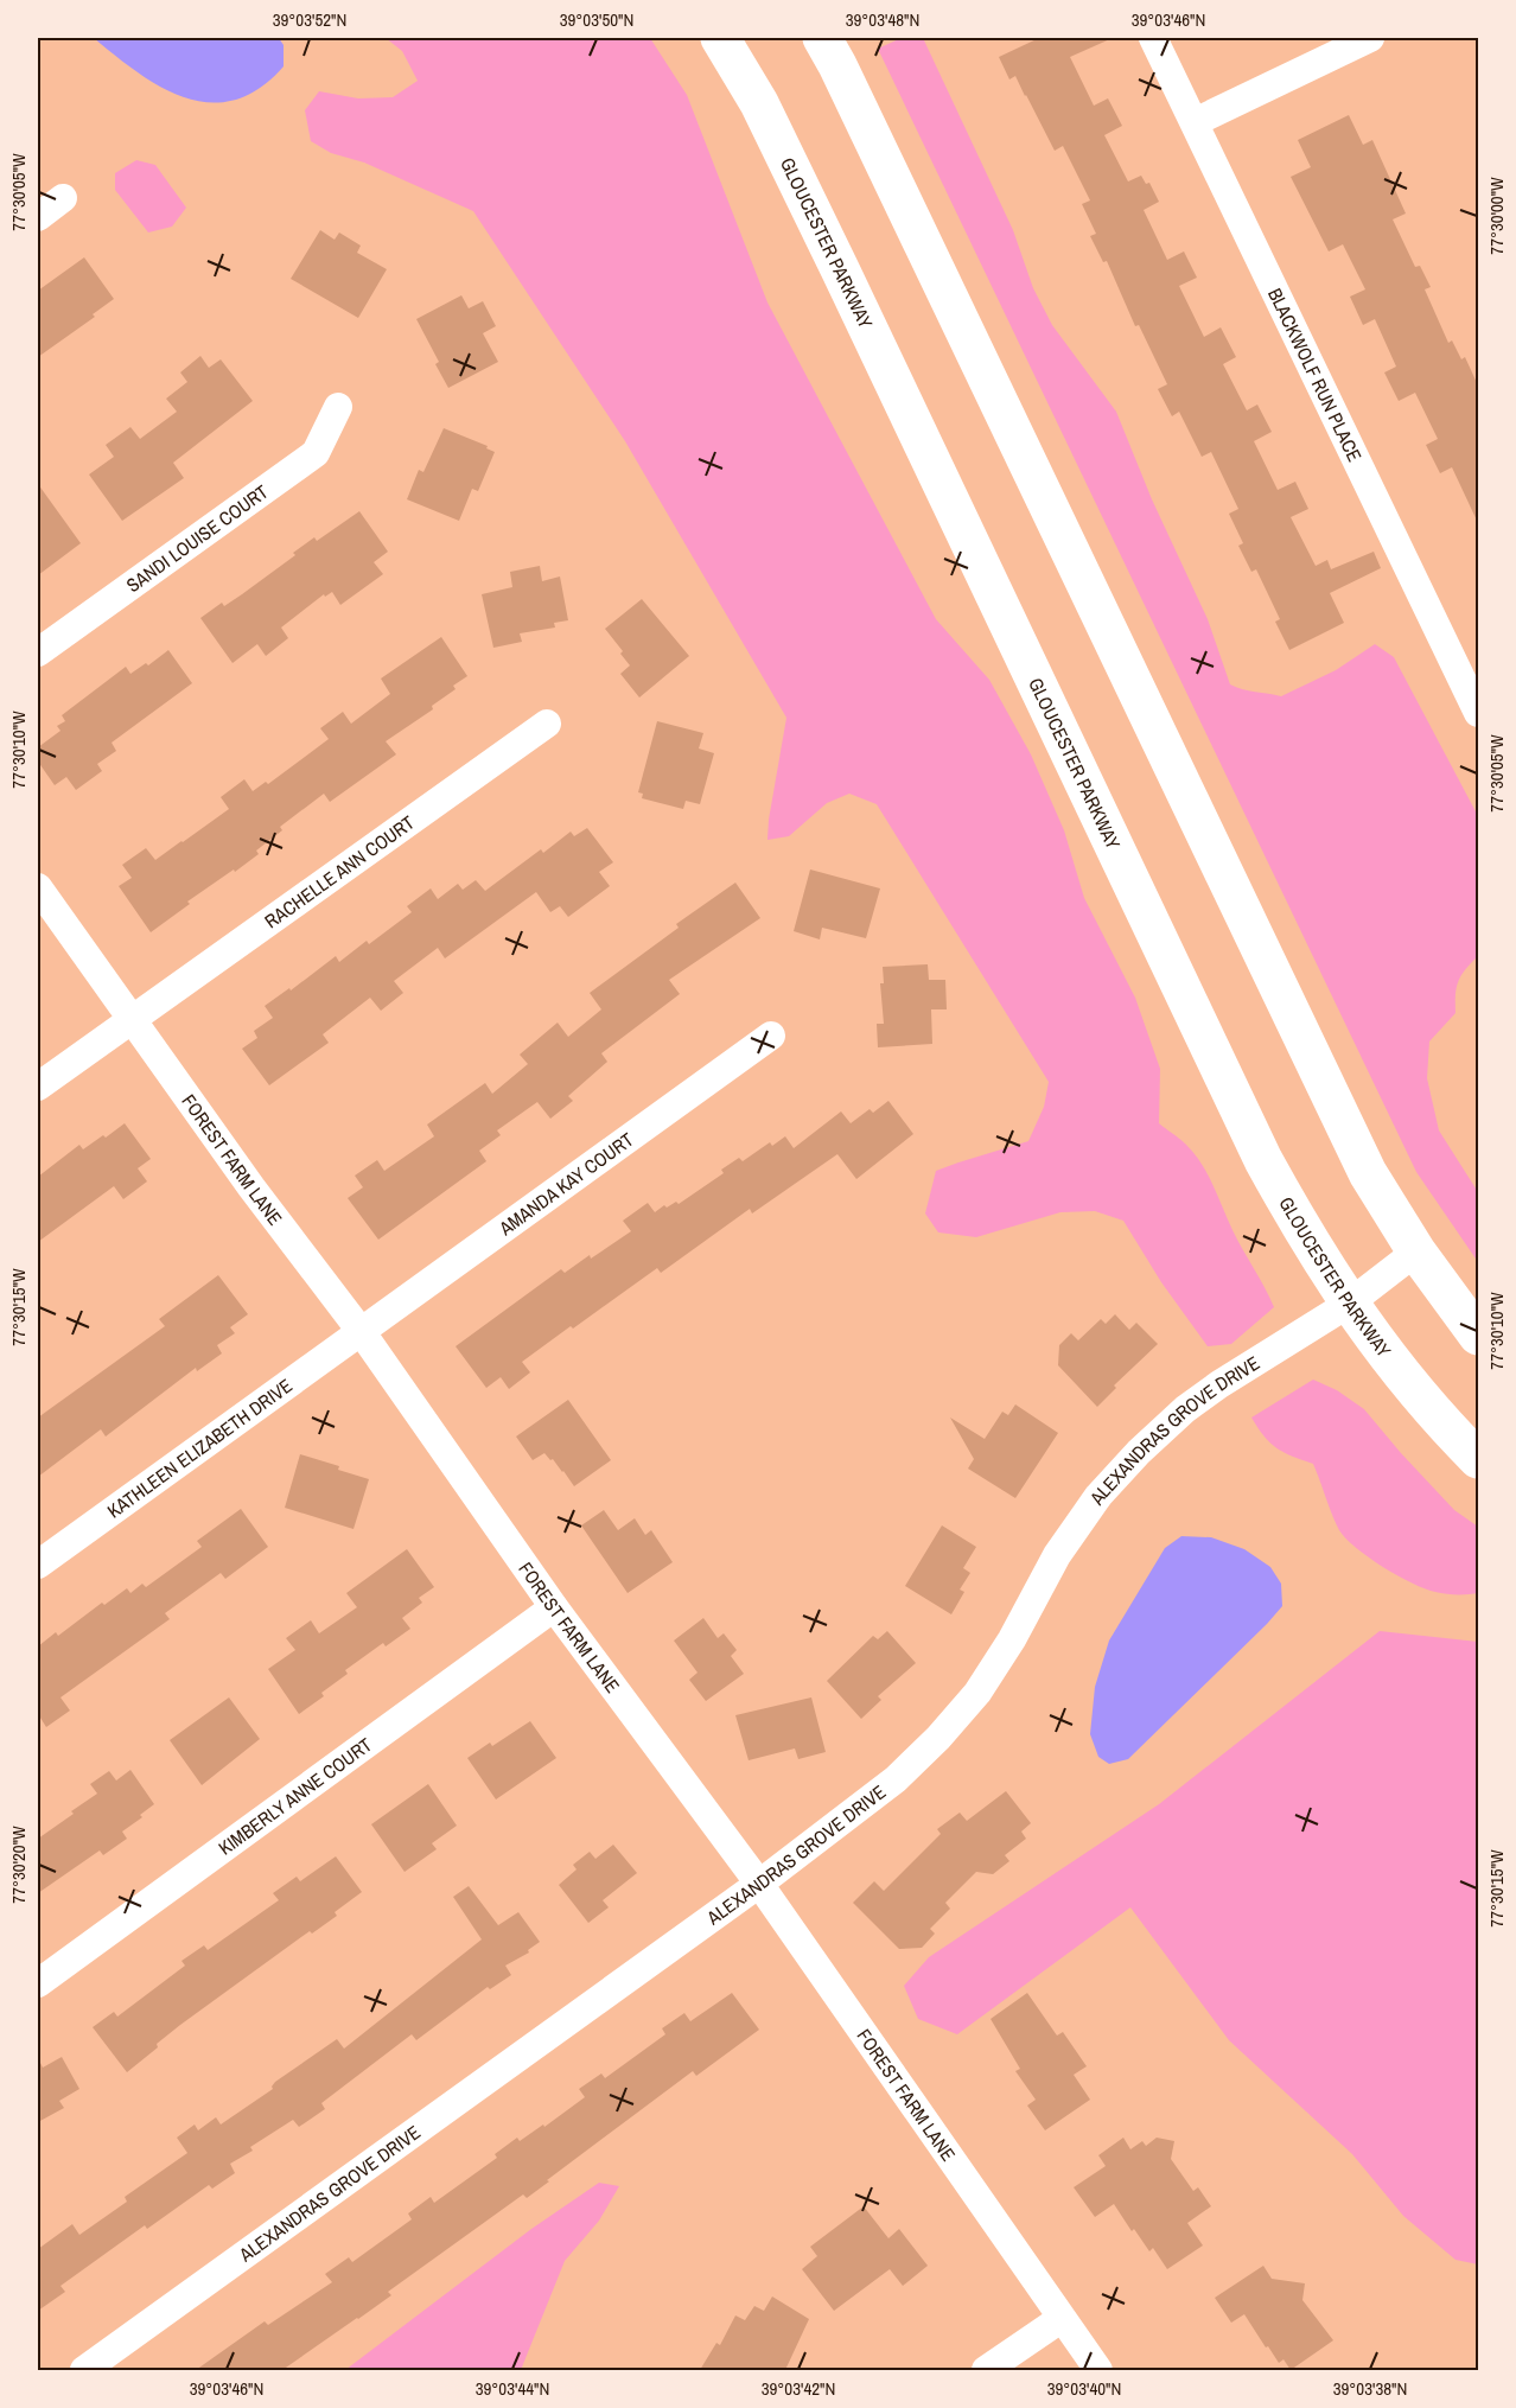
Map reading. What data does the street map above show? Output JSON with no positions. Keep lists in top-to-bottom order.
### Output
{
  "streets": {
    "main road": ["GLOUCESTER PARKWAY"],
    "street": [
      "BLACKWOLF RUN PLACE",
      "SANDI LOUISE COURT",
      "RACHELLE ANN COURT",
      "FOREST FARM LANE",
      "AMANDA KAY COURT",
      "ALEXANDRAS GROVE DRIVE",
      "KATHLEEN ELIZABETH DRIVE",
      "KIMBERLY ANNE COURT"
    ]
  },
  "crossings": [
    ["GLOUCESTER PARKWAY", "ALEXANDRAS GROVE DRIVE"],
    ["RACHELLE ANN COURT", "FOREST FARM LANE"],
    ["FOREST FARM LANE", "AMANDA KAY COURT"],
    ["FOREST FARM LANE", "ALEXANDRAS GROVE DRIVE"],
    ["FOREST FARM LANE", "KATHLEEN ELIZABETH DRIVE"],
    ["FOREST FARM LANE", "KIMBERLY ANNE COURT"],
    ["AMANDA KAY COURT", "KATHLEEN ELIZABETH DRIVE"]
  ],
  "coordinates": [
    "39°03'52\"N",
    "39°03'50\"N",
    "39°03'48\"N",
    "39°03'46\"N",
    "77°30'05\"W",
    "77°30'00\"W",
    "77°30'10\"W",
    "77°30'15\"W",
    "77°30'20\"W",
    "39°03'44\"N",
    "39°03'42\"N",
    "39°03'40\"N",
    "39°03'38\"N"
  ]
}
